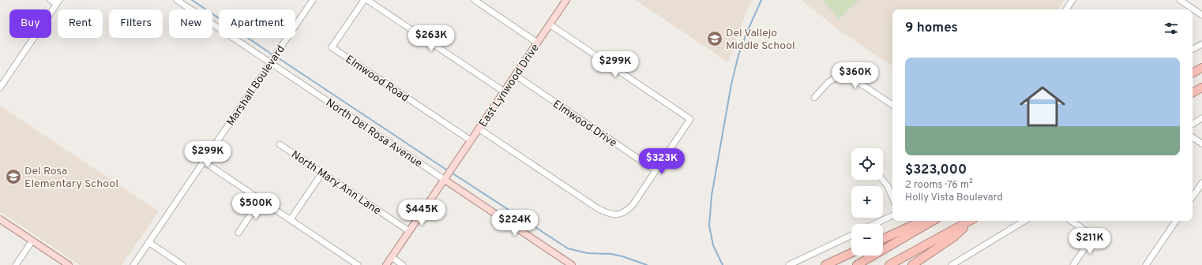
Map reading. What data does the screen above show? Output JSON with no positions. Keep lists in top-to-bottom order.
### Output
{
  "streets": {
    "main road": ["East Lynwood Drive", "North Del Rosa Avenue"],
    "street": [
      "Elmwood Road",
      "Marshall Boulevard",
      "Elmwood Drive",
      "North Mary Ann Lane"
    ]
  },
  "crossings": [
    ["Elmwood Road", "East Lynwood Drive"],
    ["Marshall Boulevard", "North Del Rosa Avenue"],
    ["East Lynwood Drive", "Elmwood Drive"],
    ["East Lynwood Drive", "North Del Rosa Avenue"],
    ["East Lynwood Drive", "North Mary Ann Lane"]
  ],
  "places": {
    "school or university": ["Del Vallejo Middle School", "Del Rosa Elementary School"]
  },
  "page": {
    "chip": [
      "Buy",
      "Rent",
      "Filters",
      "New",
      "Apartment"
    ],
    "heading": "9 homes",
    "price": [
      "$263K",
      "$299K",
      "$360K",
      "$299K",
      "$323K",
      "$500K",
      "$445K",
      "$224K",
      "$211K"
    ],
    "list": [
      {
        "name": "$323,000",
        "note": "2 rooms · 76 m² · Holly Vista Boulevard"
      }
    ],
    "map_buttons": ["+", "−"]
  }
}
